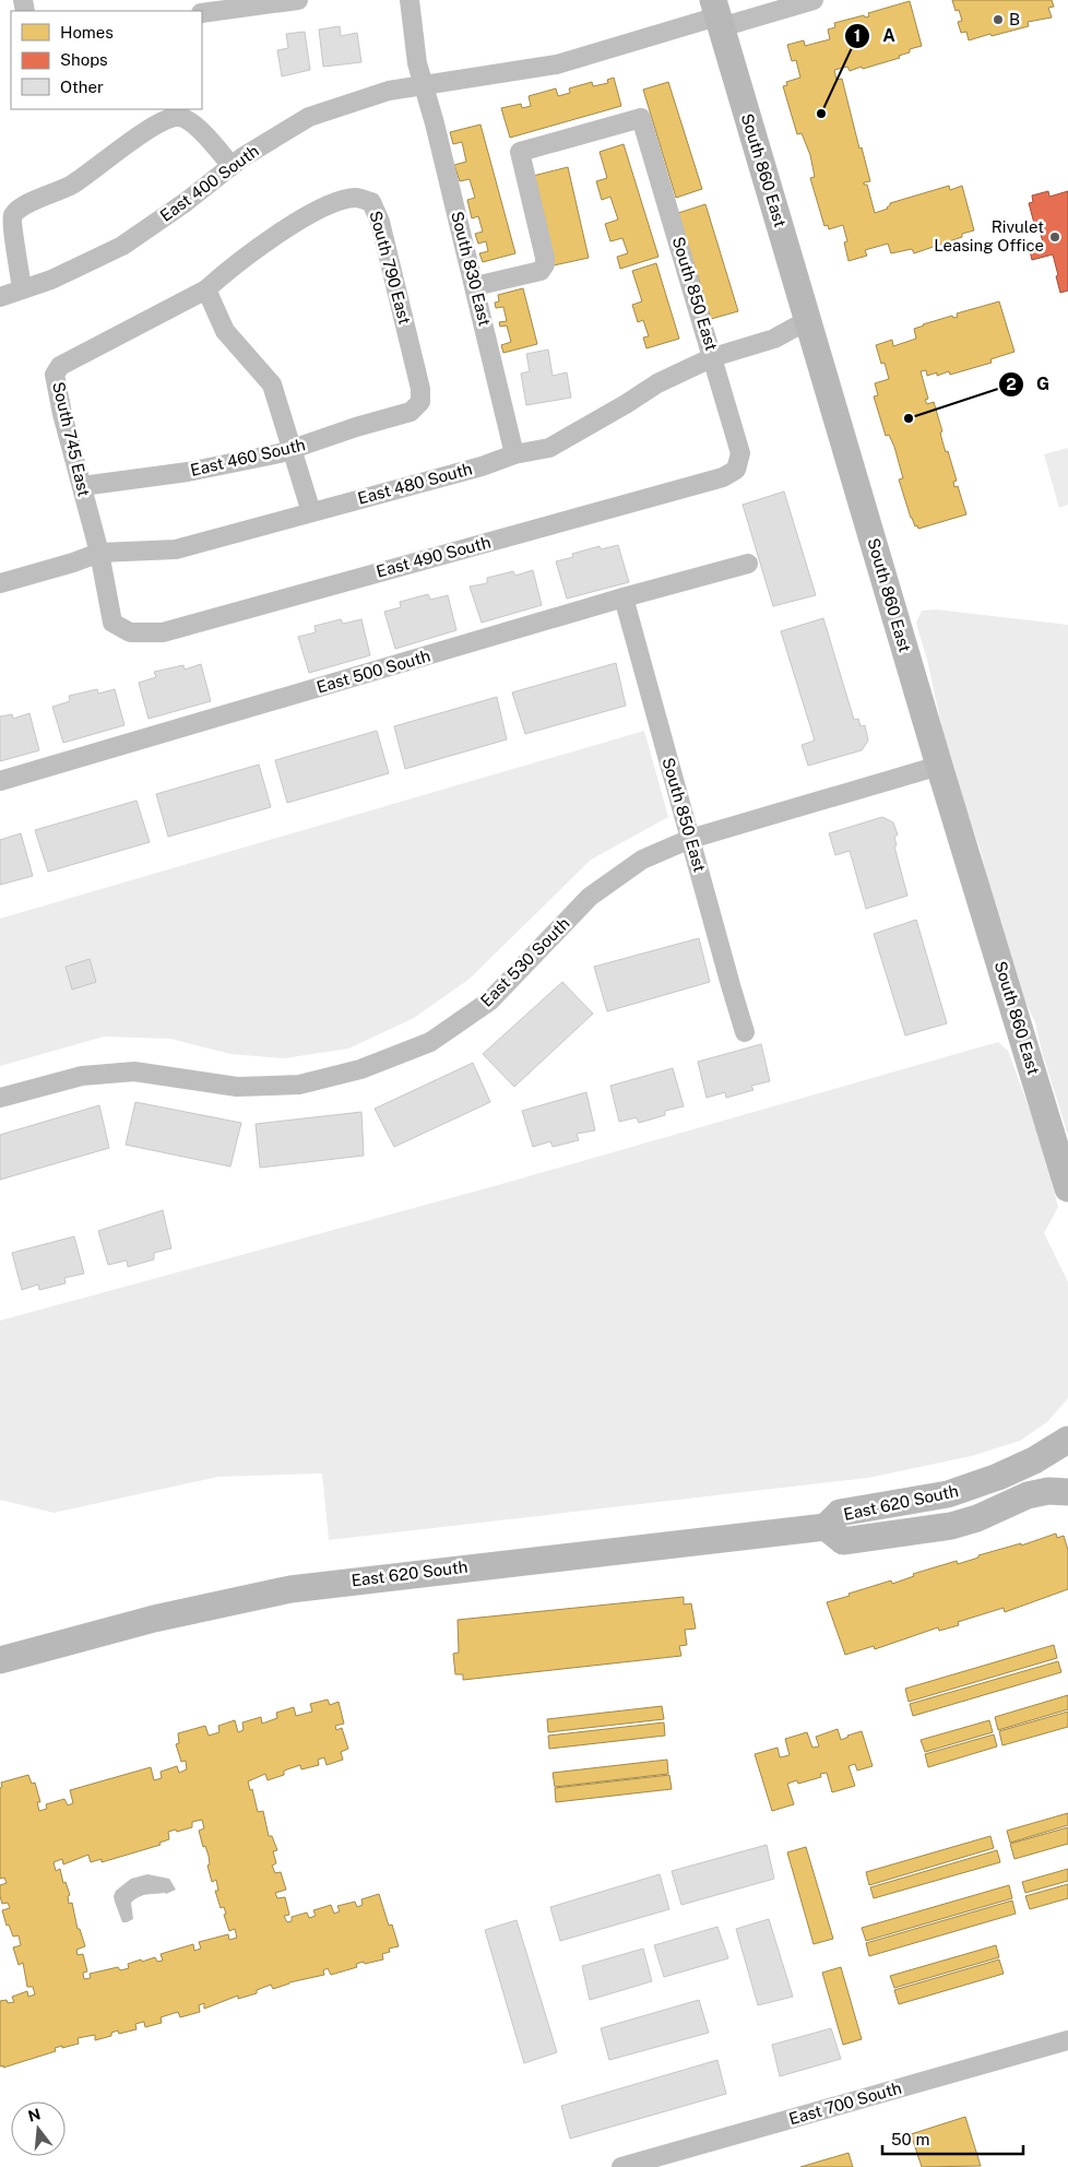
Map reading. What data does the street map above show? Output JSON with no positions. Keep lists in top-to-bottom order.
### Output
{
  "streets": {
    "street": [
      "South 860 East",
      "East 400 South",
      "South 790 East",
      "South 830 East",
      "South 850 East",
      "South 745 East",
      "East 460 South",
      "East 480 South",
      "East 490 South",
      "East 500 South",
      "East 530 South",
      "East 620 South",
      "East 700 South"
    ]
  },
  "crossings": [
    ["South 860 East", "East 400 South"],
    ["South 860 East", "East 480 South"],
    ["South 860 East", "East 530 South"],
    ["East 400 South", "South 830 East"],
    ["South 790 East", "South 745 East"],
    ["South 790 East", "East 460 South"],
    ["South 830 East", "South 850 East"],
    ["South 830 East", "East 480 South"],
    ["South 850 East", "East 480 South"],
    ["South 850 East", "East 490 South"],
    ["South 850 East", "East 500 South"],
    ["South 850 East", "East 530 South"],
    ["South 745 East", "East 460 South"],
    ["South 745 East", "East 480 South"],
    ["South 745 East", "East 490 South"]
  ],
  "places": [
    "B",
    "A",
    "Rivulet Leasing Office",
    "G"
  ],
  "legend": ["Homes", "Shops", "Other"],
  "scale_bar": "50 m",
  "north": "top"
}
